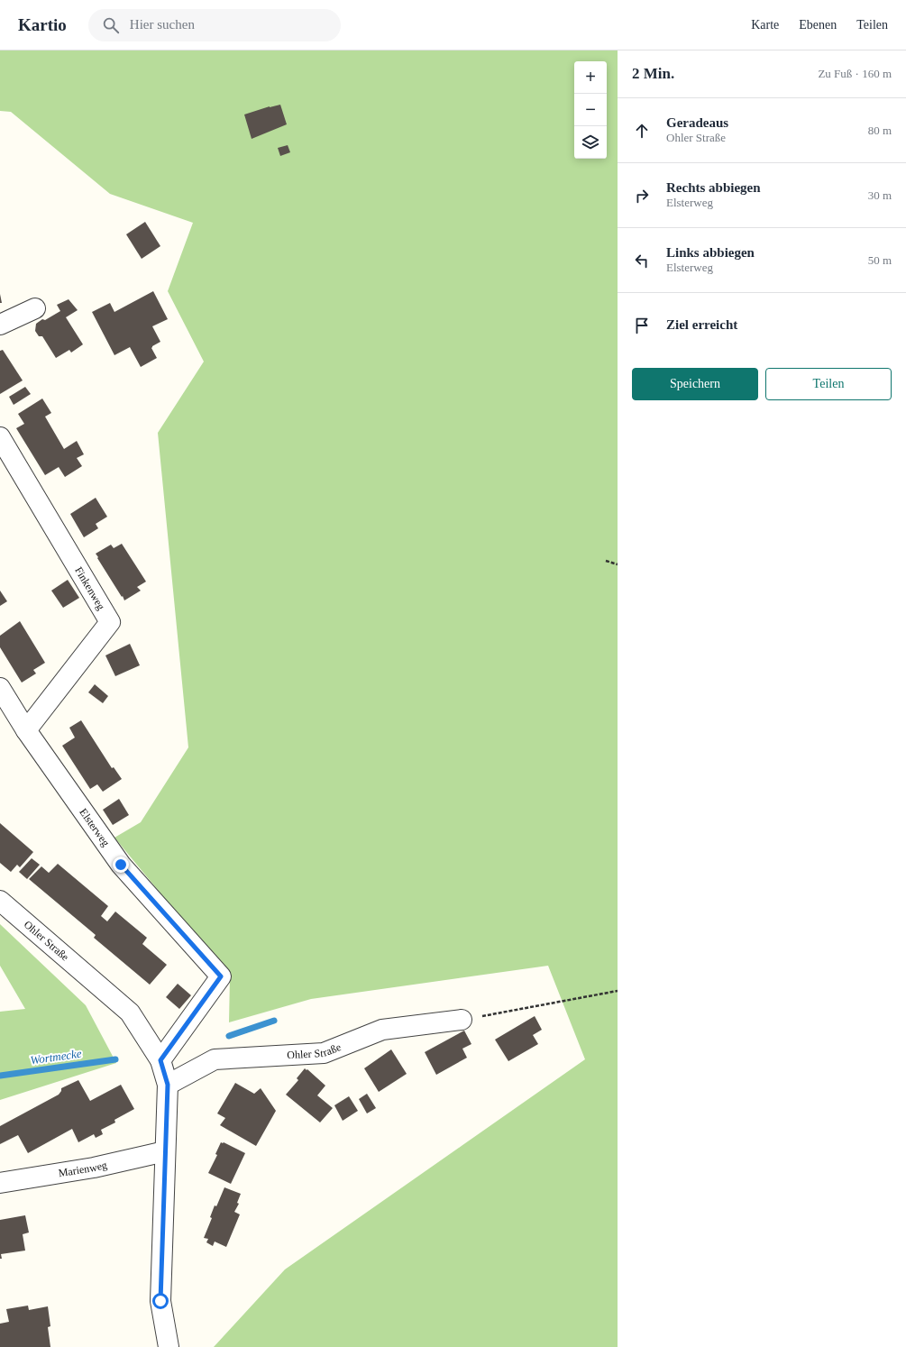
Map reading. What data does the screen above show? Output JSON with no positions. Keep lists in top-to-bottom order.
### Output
{
  "streets": {
    "street": [
      "Finkenweg",
      "Elsterweg",
      "Ohler Straße",
      "Marienweg"
    ]
  },
  "crossings": [
    ["Finkenweg", "Elsterweg"],
    ["Elsterweg", "Ohler Straße"],
    ["Ohler Straße", "Marienweg"]
  ],
  "water": ["Wortmecke"],
  "page": {
    "header": "Kartio",
    "search": "Hier suchen",
    "nav": ["Karte", "Ebenen", "Teilen"],
    "heading": ["2 Min.", "Zu Fuß · 160 m"],
    "map_buttons": ["+", "−"],
    "list": [
      ["Geradeaus", "Ohler Straße", "80 m"],
      ["Rechts abbiegen", "Elsterweg", "30 m"],
      ["Links abbiegen", "Elsterweg", "50 m"],
      "Ziel erreicht"
    ],
    "buttons": ["Speichern", "Teilen"]
  }
}
